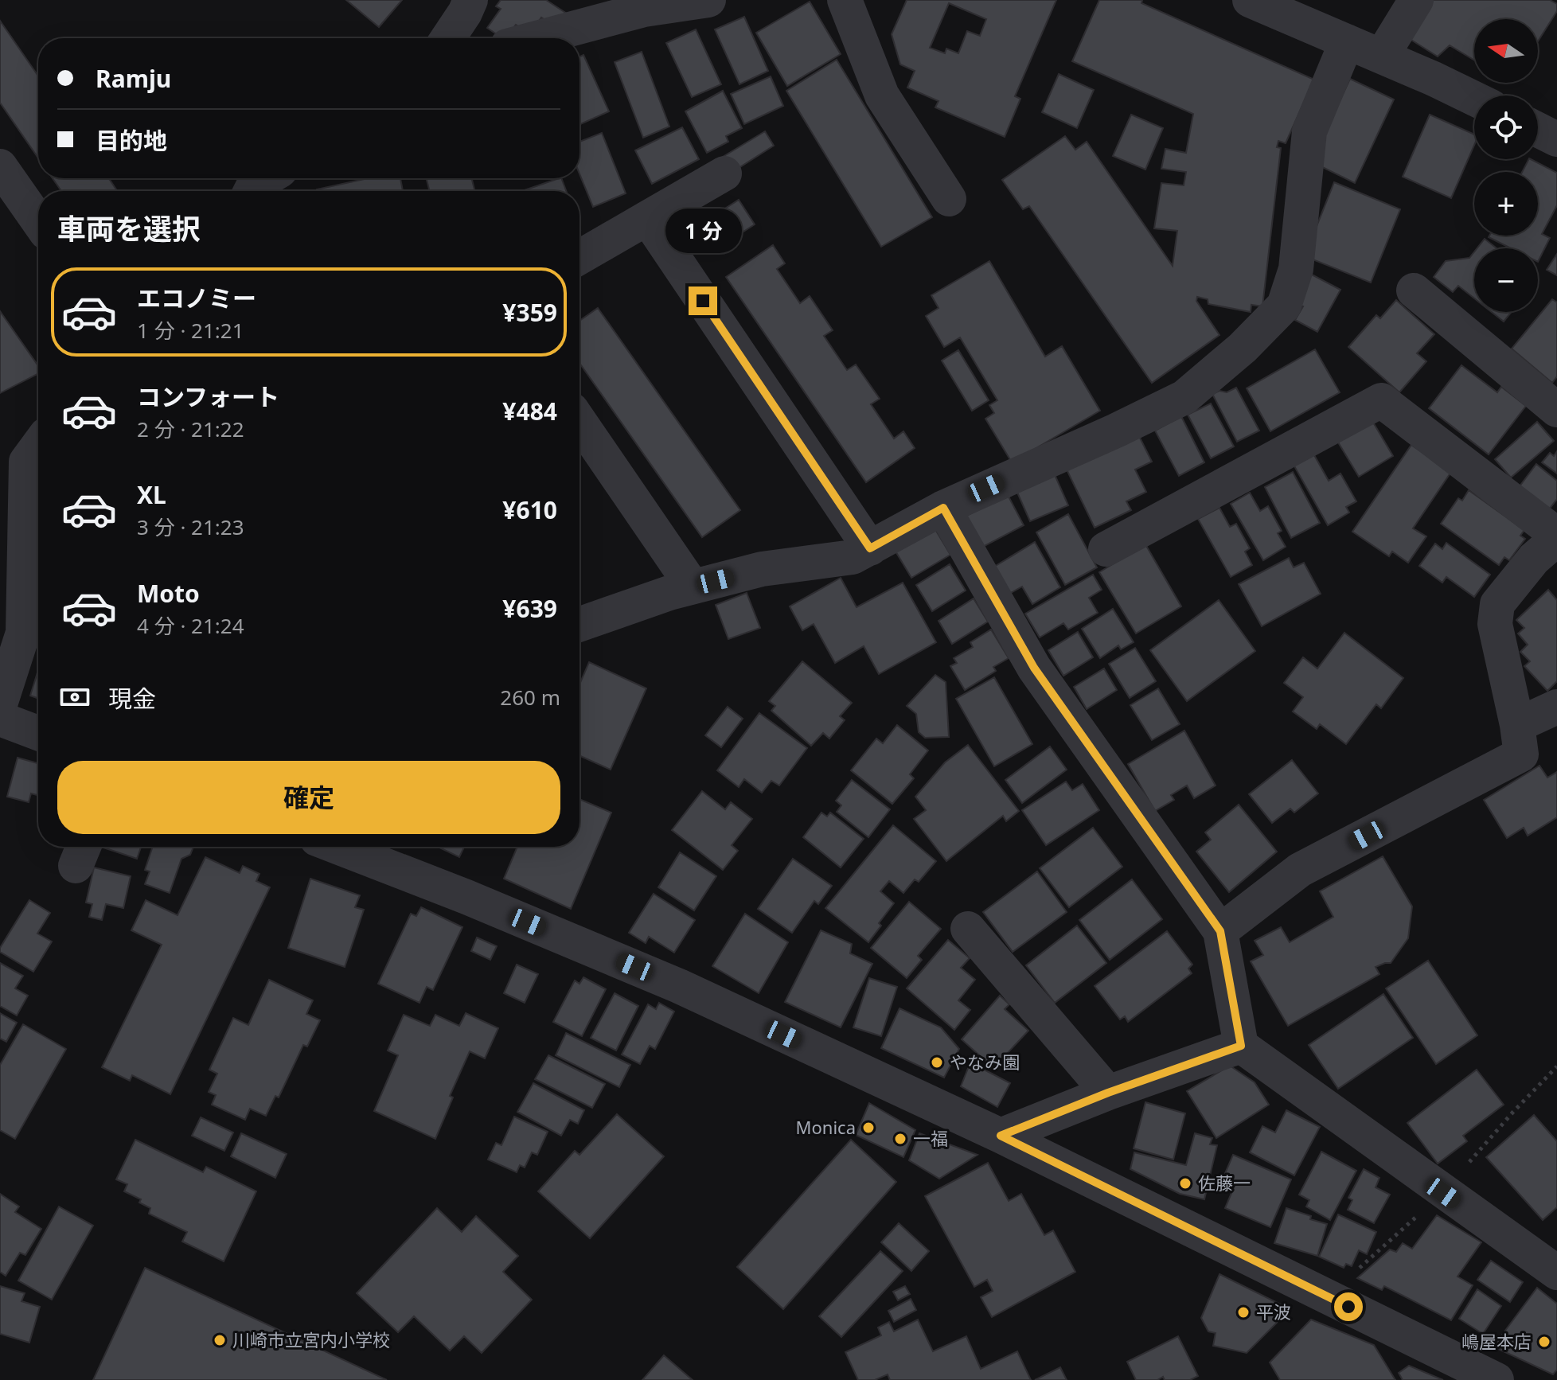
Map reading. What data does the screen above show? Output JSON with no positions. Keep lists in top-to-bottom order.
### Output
{
  "places": [
    "やなみ園",
    "Monica",
    "一福",
    "佐藤一",
    "平波",
    "川崎市立宮内小学校",
    "嶋屋本店"
  ],
  "north": "left",
  "page": {
    "map_buttons": ["+", "−"],
    "banner": ["Ramju", "目的地"],
    "heading": "車両を選択",
    "bubble": "1 分",
    "list": [
      {
        "name": "エコノミー",
        "note": "1 分 · 21:21",
        "value": "¥359"
      },
      {
        "name": "コンフォート",
        "note": "2 分 · 21:22",
        "value": "¥484"
      },
      {
        "name": "XL",
        "note": "3 分 · 21:23",
        "value": "¥610"
      },
      {
        "name": "Moto",
        "note": "4 分 · 21:24",
        "value": "¥639"
      }
    ],
    "pay": ["現金", "260 m"],
    "buttons": "確定"
  }
}
